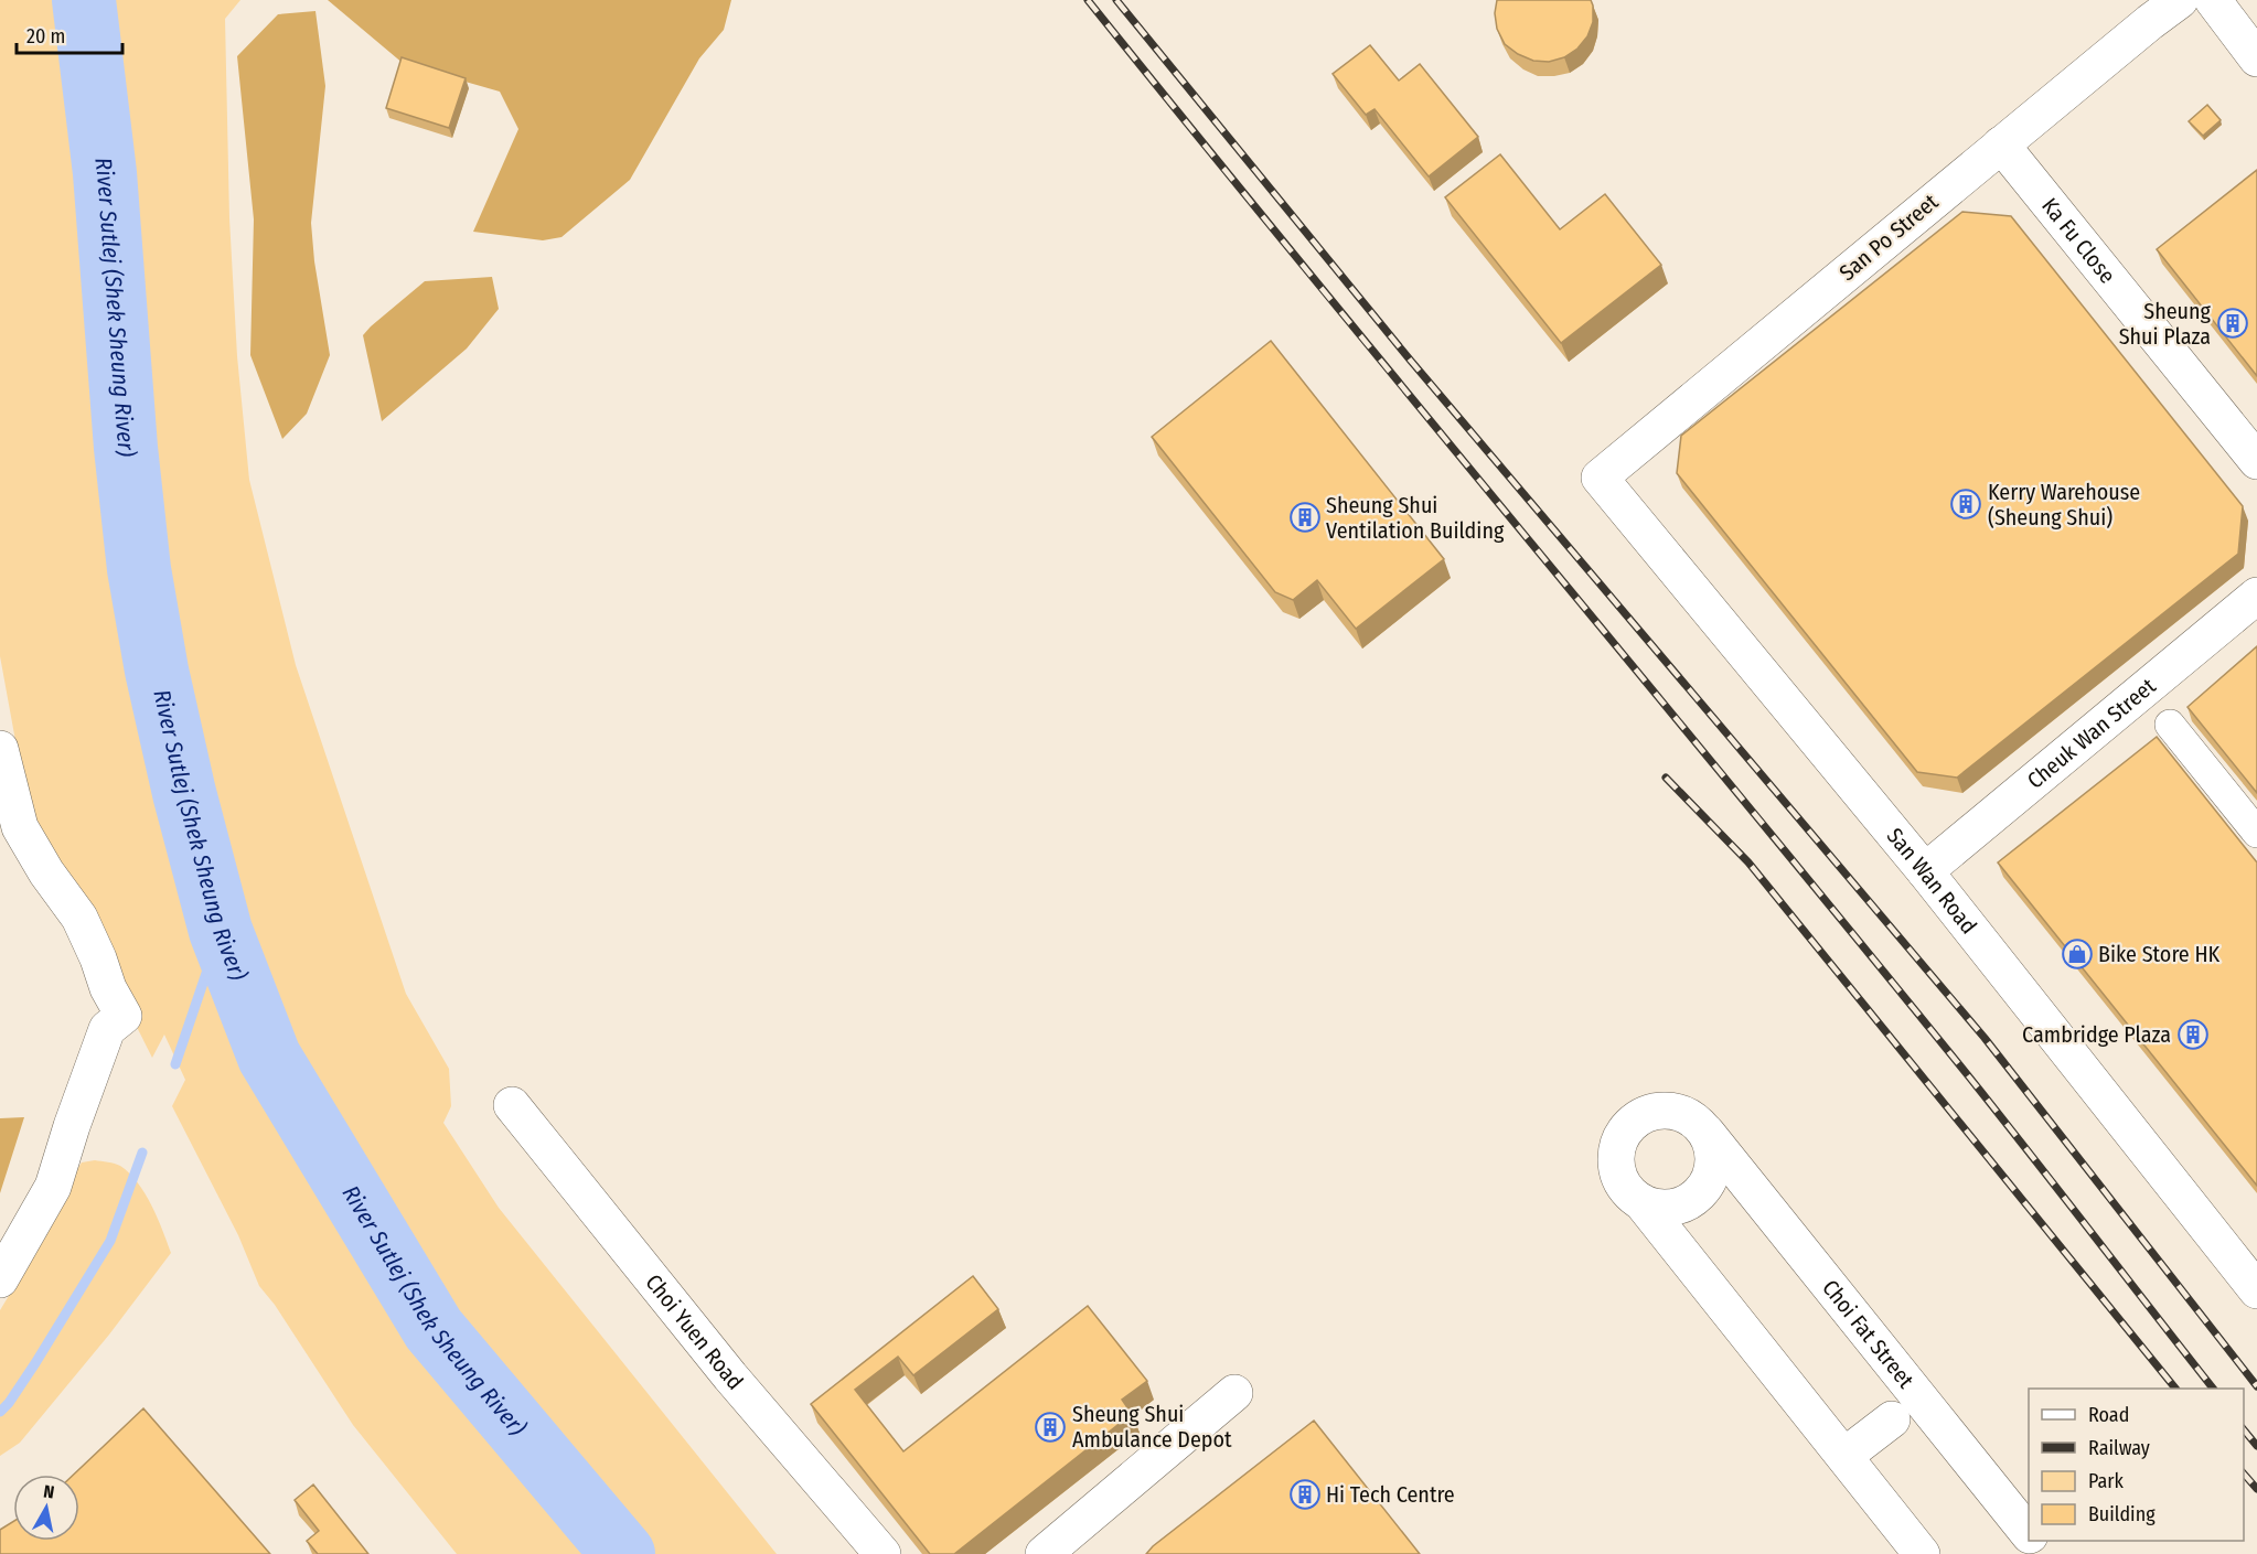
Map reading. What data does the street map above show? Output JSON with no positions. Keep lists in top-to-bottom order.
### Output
{
  "streets": {
    "street": [
      "San Po Street",
      "Ka Fu Close",
      "Cheuk Wan Street",
      "San Wan Road",
      "Choi Yuen Road",
      "Choi Fat Street"
    ]
  },
  "crossings": [
    ["San Po Street", "Ka Fu Close"],
    ["San Po Street", "San Wan Road"],
    ["Cheuk Wan Street", "San Wan Road"]
  ],
  "water": ["River Sutlej (Shek Sheung River)"],
  "places": {
    "building": [
      "Sheung Shui Plaza",
      "Kerry Warehouse (Sheung Shui)",
      "Sheung Shui Ventilation Building",
      "Cambridge Plaza",
      "Sheung Shui Ambulance Depot",
      "Hi Tech Centre"
    ],
    "shop": ["Bike Store HK"]
  },
  "legend": [
    "Road",
    "Railway",
    "Park",
    "Building"
  ],
  "scale_bar": "20 m",
  "north": "top"
}
